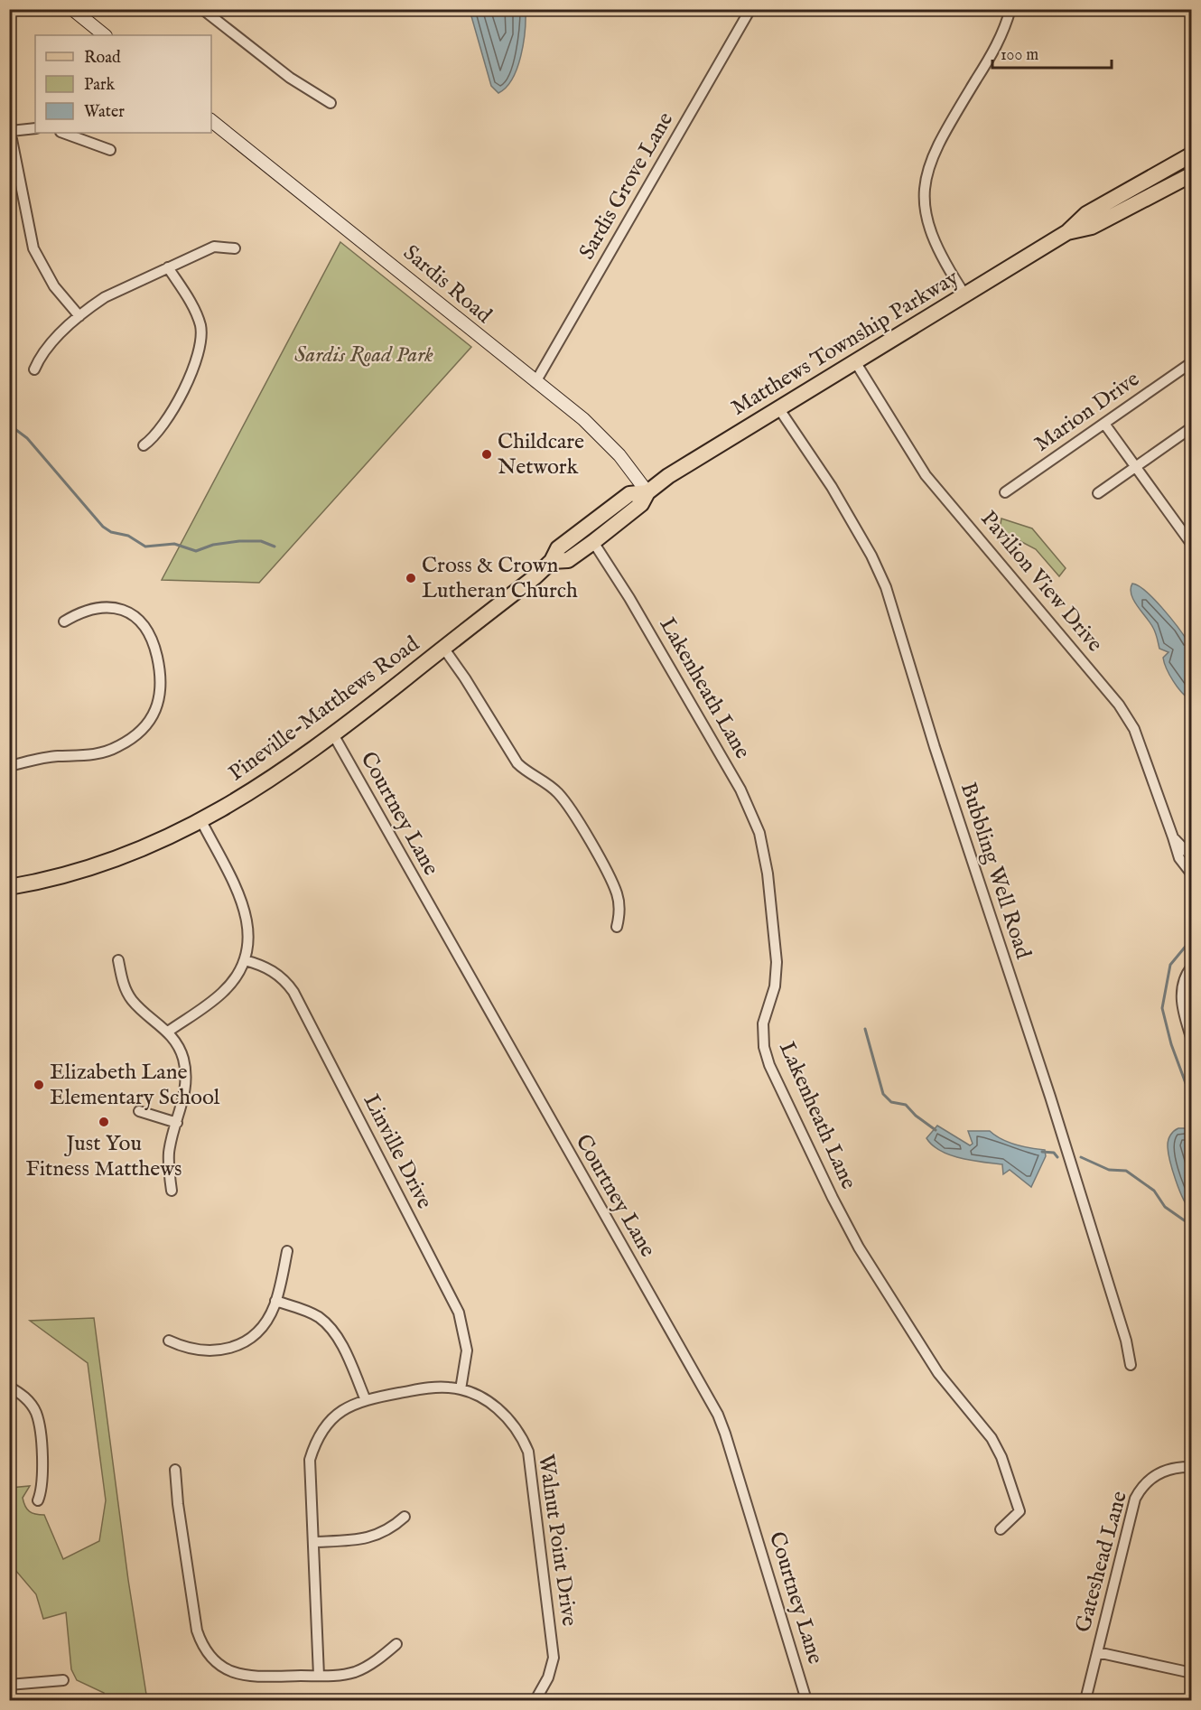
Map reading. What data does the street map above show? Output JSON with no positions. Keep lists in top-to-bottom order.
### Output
{
  "streets": {
    "main road": ["Sardis Road", "Matthews Township Parkway", "Pineville-Matthews Road"],
    "street": [
      "Sardis Grove Lane",
      "Marion Drive",
      "Pavilion View Drive",
      "Lakenheath Lane",
      "Courtney Lane",
      "Bubbling Well Road",
      "Linville Drive",
      "Walnut Point Drive",
      "Gateshead Lane"
    ]
  },
  "crossings": [
    ["Sardis Grove Lane", "Sardis Road"],
    ["Sardis Road", "Matthews Township Parkway"],
    ["Sardis Road", "Pineville-Matthews Road"],
    ["Matthews Township Parkway", "Pavilion View Drive"],
    ["Matthews Township Parkway", "Pineville-Matthews Road"],
    ["Matthews Township Parkway", "Bubbling Well Road"],
    ["Lakenheath Lane", "Pineville-Matthews Road"],
    ["Pineville-Matthews Road", "Courtney Lane"],
    ["Linville Drive", "Walnut Point Drive"]
  ],
  "parks": ["Sardis Road Park"],
  "places": [
    "Childcare Network",
    "Cross & Crown Lutheran Church",
    "Elizabeth Lane Elementary School",
    "Just You Fitness Matthews"
  ],
  "legend": ["Road", "Park", "Water"],
  "scale_bar": "100 m"
}
